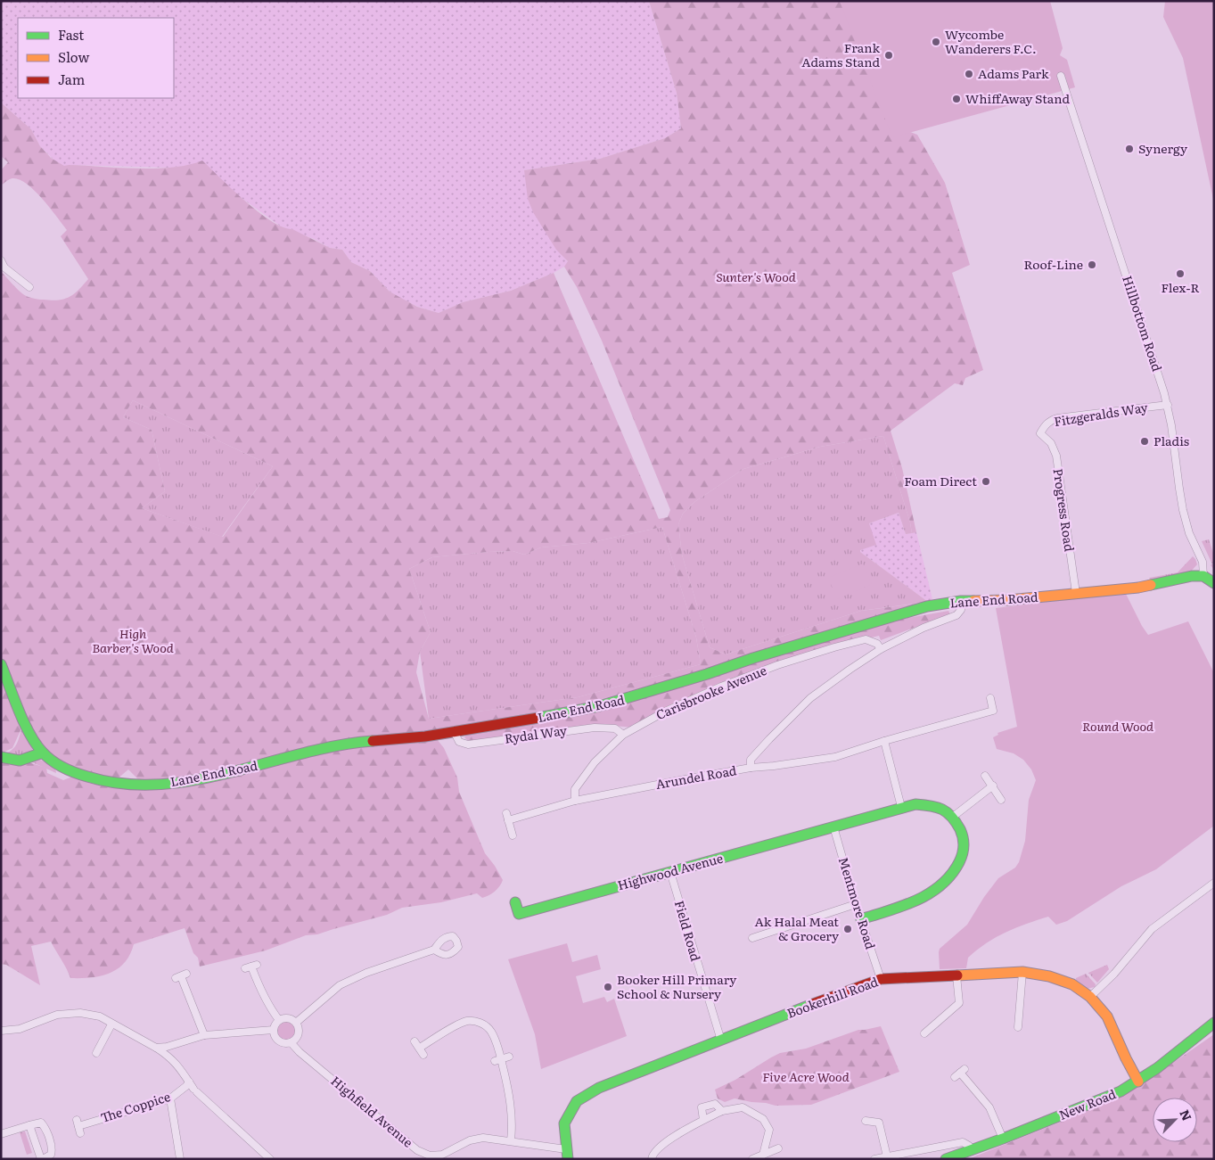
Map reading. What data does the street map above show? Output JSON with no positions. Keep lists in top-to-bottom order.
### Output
{
  "streets": {
    "main road": [
      "Lane End Road",
      "Highwood Avenue",
      "Bookerhill Road",
      "New Road"
    ],
    "street": [
      "Hillbottom Road",
      "Fitzgeralds Way",
      "Progress Road",
      "Carisbrooke Avenue",
      "Rydal Way",
      "Arundel Road",
      "Mentmore Road",
      "Field Road",
      "The Coppice",
      "Highfield Avenue"
    ]
  },
  "crossings": [
    ["Hillbottom Road", "Fitzgeralds Way"],
    ["Hillbottom Road", "Lane End Road"],
    ["Fitzgeralds Way", "Progress Road"],
    ["Progress Road", "Lane End Road"],
    ["Lane End Road", "Rydal Way"],
    ["Carisbrooke Avenue", "Rydal Way"],
    ["Carisbrooke Avenue", "Arundel Road"],
    ["Highwood Avenue", "Mentmore Road"],
    ["Highwood Avenue", "Field Road"],
    ["Mentmore Road", "Bookerhill Road"],
    ["Field Road", "Bookerhill Road"],
    ["Bookerhill Road", "New Road"],
    ["Bookerhill Road", "Highfield Avenue"]
  ],
  "parks": [
    "Sunter's Wood",
    "High Barber's Wood",
    "Round Wood",
    "Five Acre Wood"
  ],
  "places": [
    "Wycombe Wanderers F.C.",
    "Frank Adams Stand",
    "Adams Park",
    "WhiffAway Stand",
    "Synergy",
    "Roof-Line",
    "Flex-R",
    "Pladis",
    "Foam Direct",
    "Ak Halal Meat & Grocery",
    "Booker Hill Primary School & Nursery"
  ],
  "legend": ["Fast", "Slow", "Jam"],
  "north": "top right"
}
